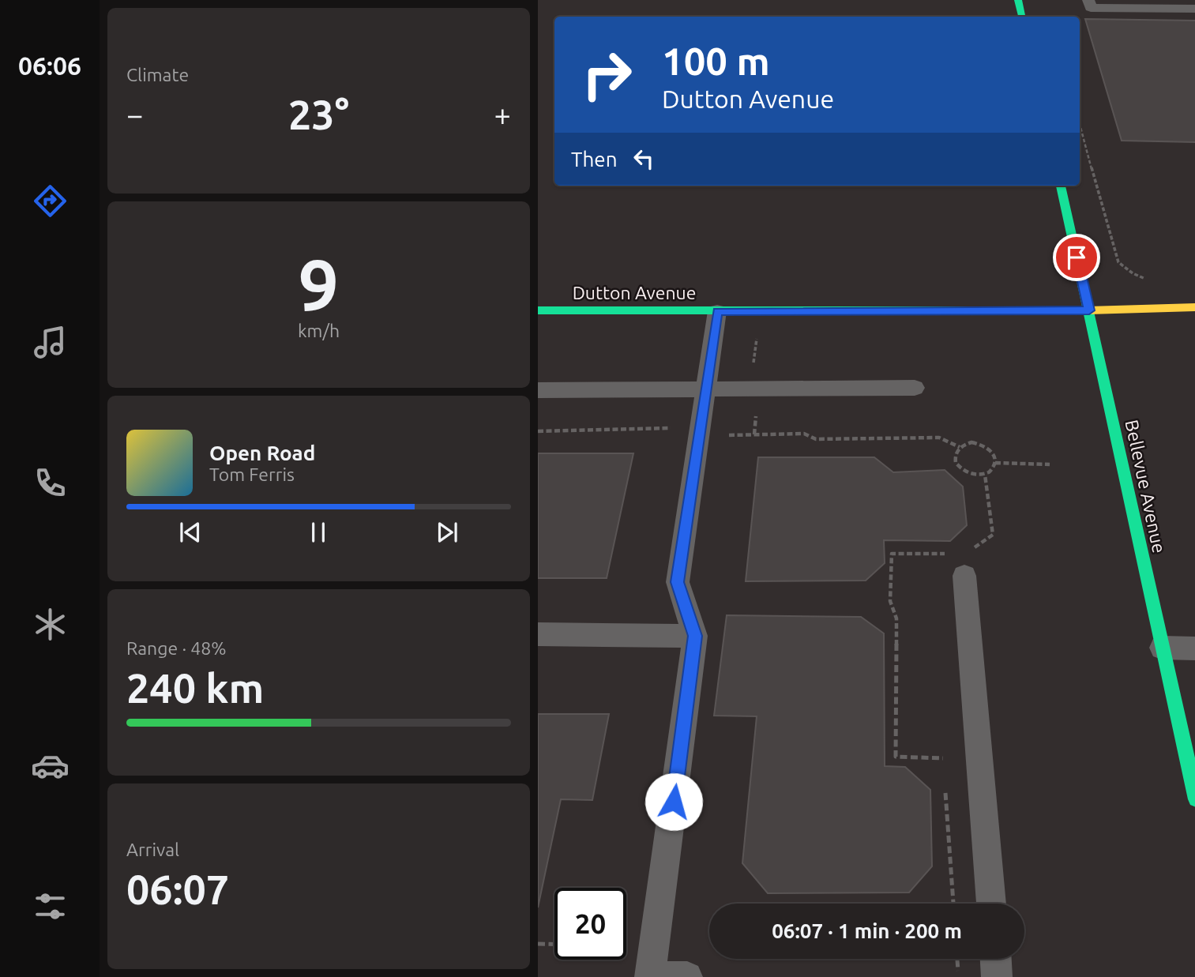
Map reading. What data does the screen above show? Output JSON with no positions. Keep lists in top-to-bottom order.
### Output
{
  "streets": {
    "street": ["Dutton Avenue", "Bellevue Avenue"]
  },
  "crossings": [
    ["Dutton Avenue", "Bellevue Avenue"]
  ],
  "page": {
    "tabs": "06:06",
    "tile": [
      "Climate",
      ["9", "km/h"],
      ["Range · 48%", "240 km"],
      ["Arrival", "06:07"]
    ],
    "turn": ["100 m", "Dutton Avenue"],
    "heat": ["−", "23°", "+"],
    "then": "Then",
    "song": ["Open Road", "Tom Ferris"],
    "limit": "20",
    "trip": "06:07 · 1 min · 200 m"
  }
}
